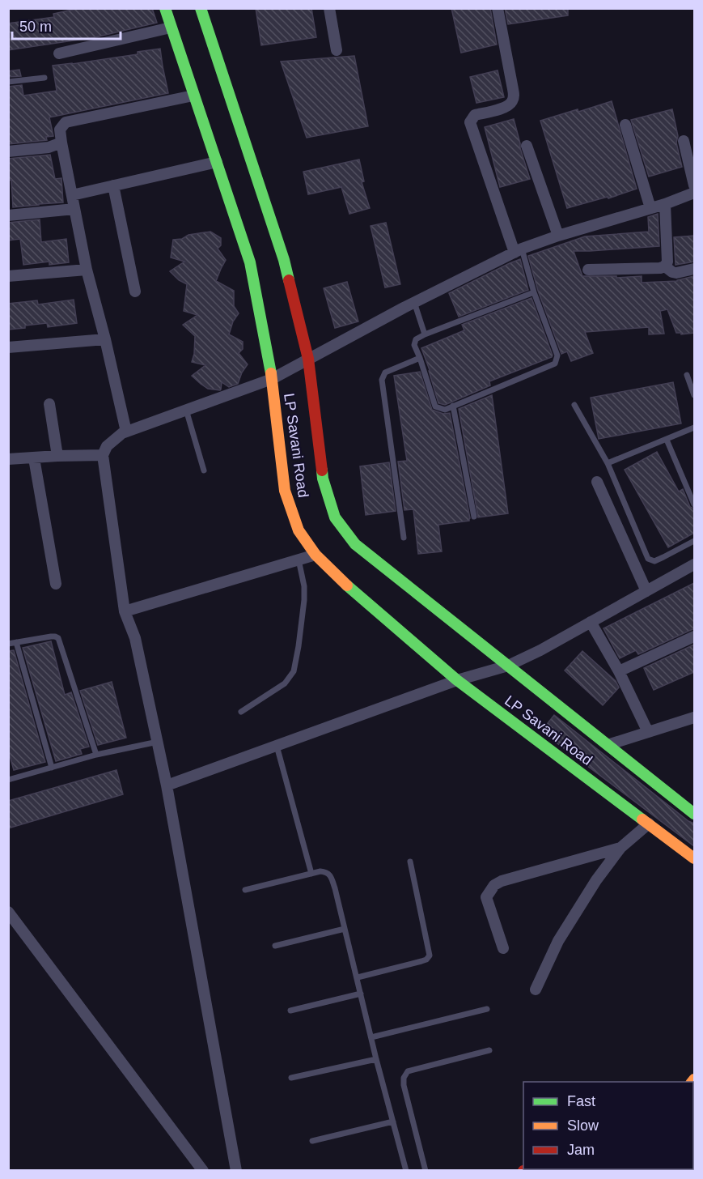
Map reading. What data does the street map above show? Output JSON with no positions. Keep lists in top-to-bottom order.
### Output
{
  "streets": {
    "main road": ["LP Savani Road"]
  },
  "legend": ["Fast", "Slow", "Jam"],
  "scale_bar": "50 m"
}
